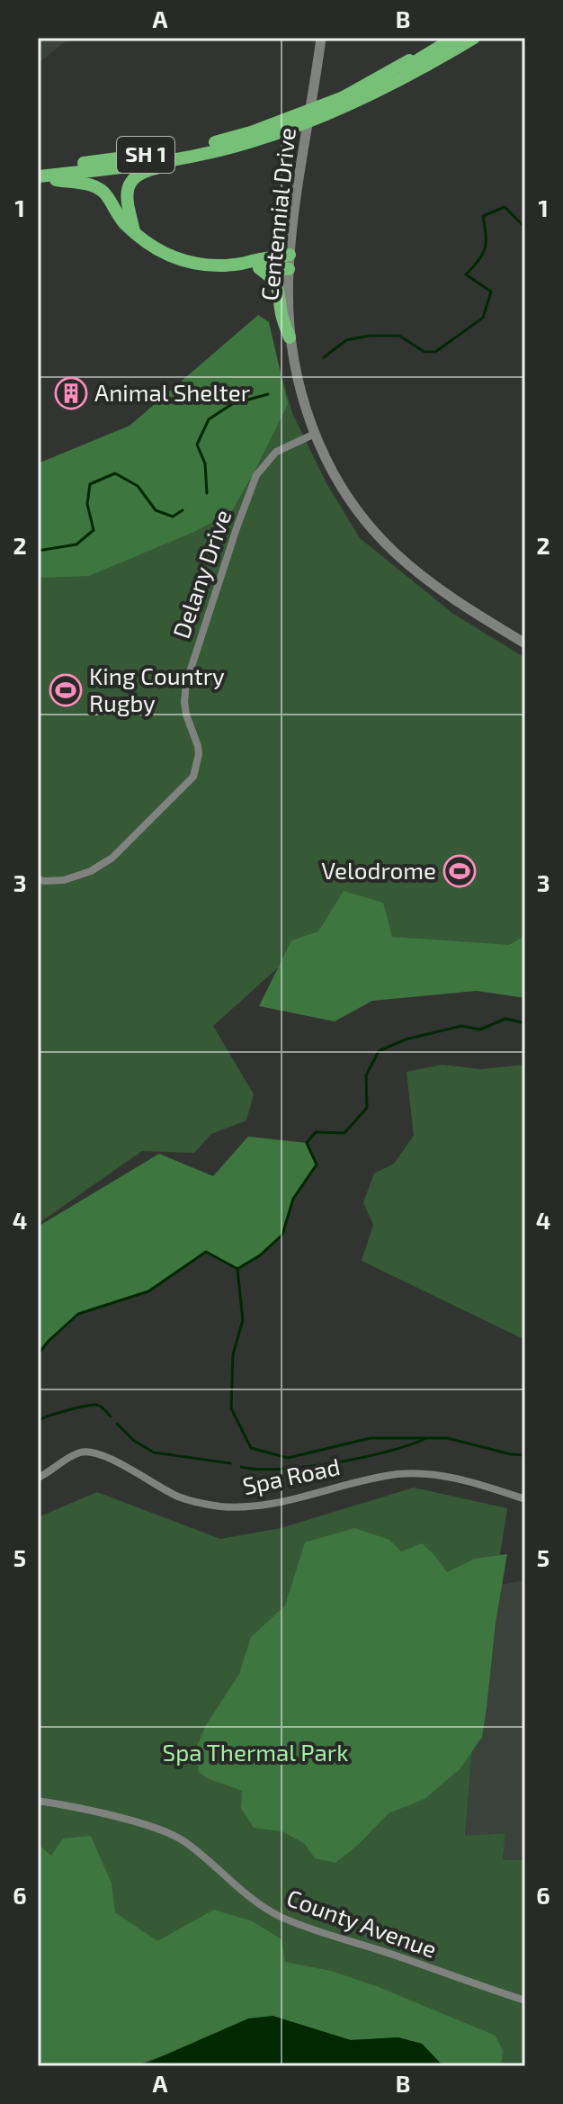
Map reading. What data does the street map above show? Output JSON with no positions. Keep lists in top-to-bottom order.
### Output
{
  "streets": {
    "highway": ["SH 1"],
    "main road": ["Centennial Drive"],
    "street": ["Delany Drive", "Spa Road", "County Avenue"]
  },
  "crossings": [
    ["Centennial Drive", "Delany Drive"]
  ],
  "parks": ["Spa Thermal Park"],
  "places": {
    "building": ["Animal Shelter"],
    "sports": ["King Country Rugby", "Velodrome"]
  },
  "grid": {
    "columns": ["A", "B"],
    "rows": [
      "1",
      "2",
      "3",
      "4",
      "5",
      "6"
    ]
  }
}
